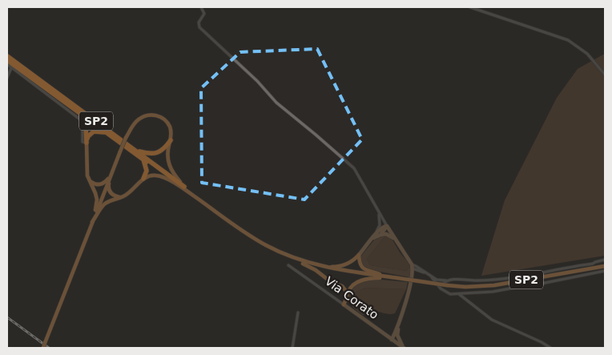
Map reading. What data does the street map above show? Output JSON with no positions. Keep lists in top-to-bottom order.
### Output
{
  "streets": {
    "highway": ["SP2"],
    "main road": ["Via Corato"]
  }
}
